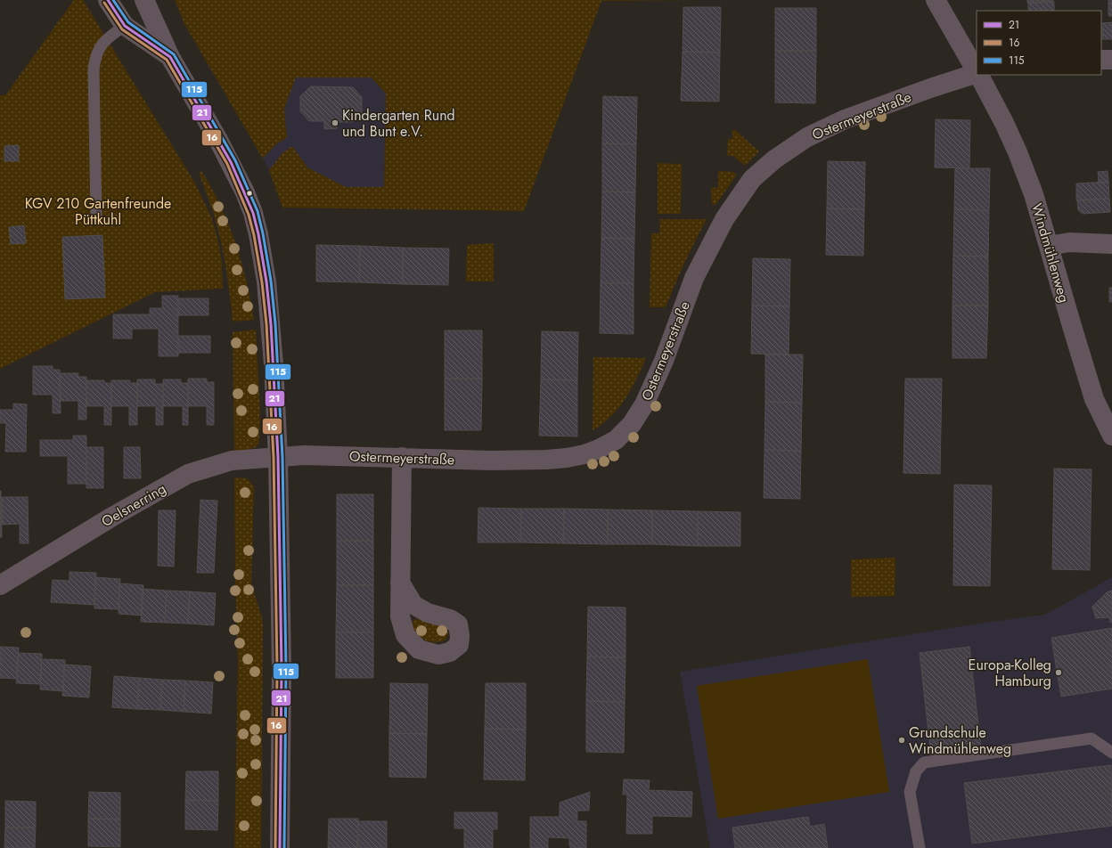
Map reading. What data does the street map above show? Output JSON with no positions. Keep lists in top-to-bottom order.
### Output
{
  "streets": {
    "street": ["Ostermeyerstraße", "Windmühlenweg", "Oelsnerring"]
  },
  "crossings": [
    ["Ostermeyerstraße", "Oelsnerring"]
  ],
  "parks": ["KGV 210 Gartenfreunde Püttkuhl"],
  "places": ["Kindergarten Rund und Bunt e.V.", "Europa-Kolleg Hamburg", "Grundschule Windmühlenweg"],
  "lines": ["transit line 21", "transit line 115", "transit line 16"],
  "legend": ["21", "16", "115"]
}
